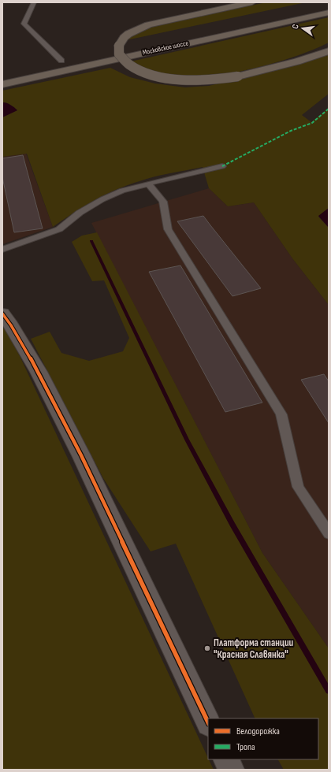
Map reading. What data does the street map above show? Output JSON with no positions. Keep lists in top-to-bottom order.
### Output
{
  "streets": {
    "highway": ["Московское шоссе"]
  },
  "places": ["Платформа станции \"Красная Славянка\""],
  "legend": ["Велодорожка", "Тропа"],
  "north": "left"
}
